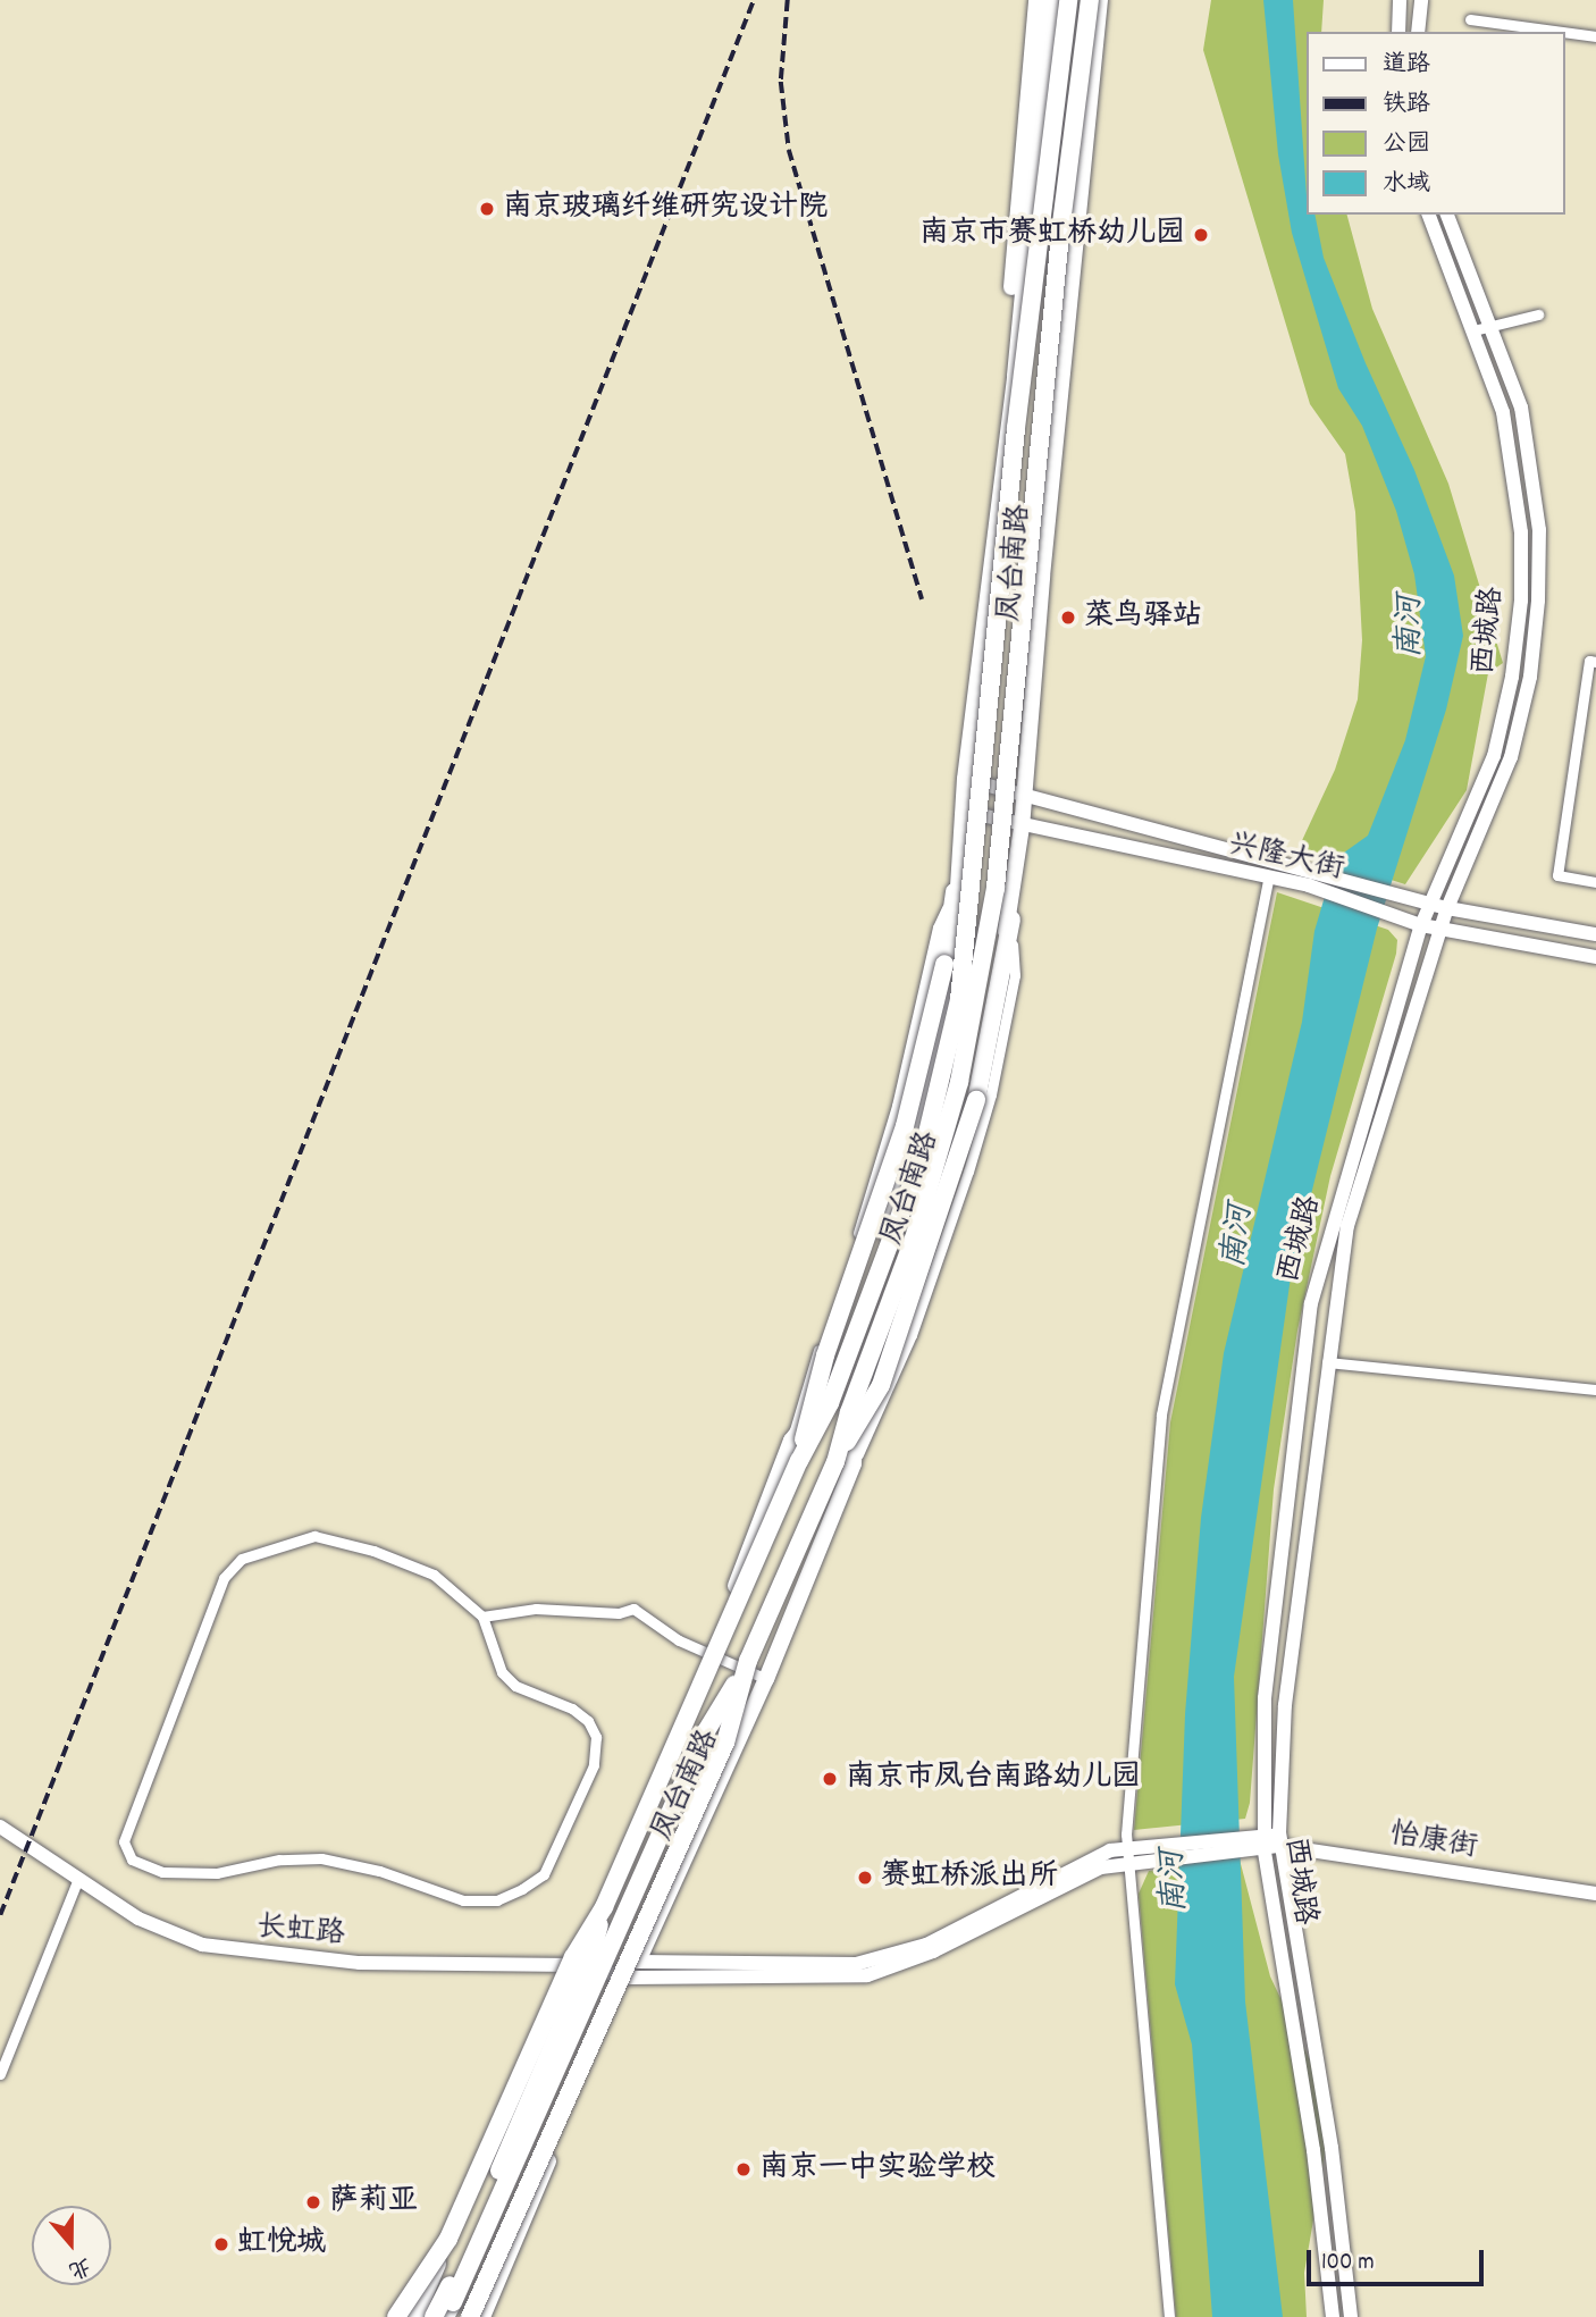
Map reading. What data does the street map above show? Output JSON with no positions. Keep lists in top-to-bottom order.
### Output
{
  "streets": {
    "highway": ["凤台南路"],
    "main road": [
      "西城路",
      "兴隆大街",
      "怡康街",
      "长虹路"
    ]
  },
  "crossings": [
    ["凤台南路", "兴隆大街"],
    ["凤台南路", "长虹路"],
    ["西城路", "兴隆大街"],
    ["西城路", "怡康街"],
    ["怡康街", "长虹路"]
  ],
  "water": ["南河"],
  "places": [
    "南京玻璃纤维研究设计院",
    "南京市赛虹桥幼儿园",
    "菜鸟驿站",
    "南京市凤台南路幼儿园",
    "赛虹桥派出所",
    "南京一中实验学校",
    "萨莉亚",
    "虹悦城"
  ],
  "legend": [
    "道路",
    "铁路",
    "公园",
    "水域"
  ],
  "scale_bar": "100 m",
  "north": "bottom"
}
